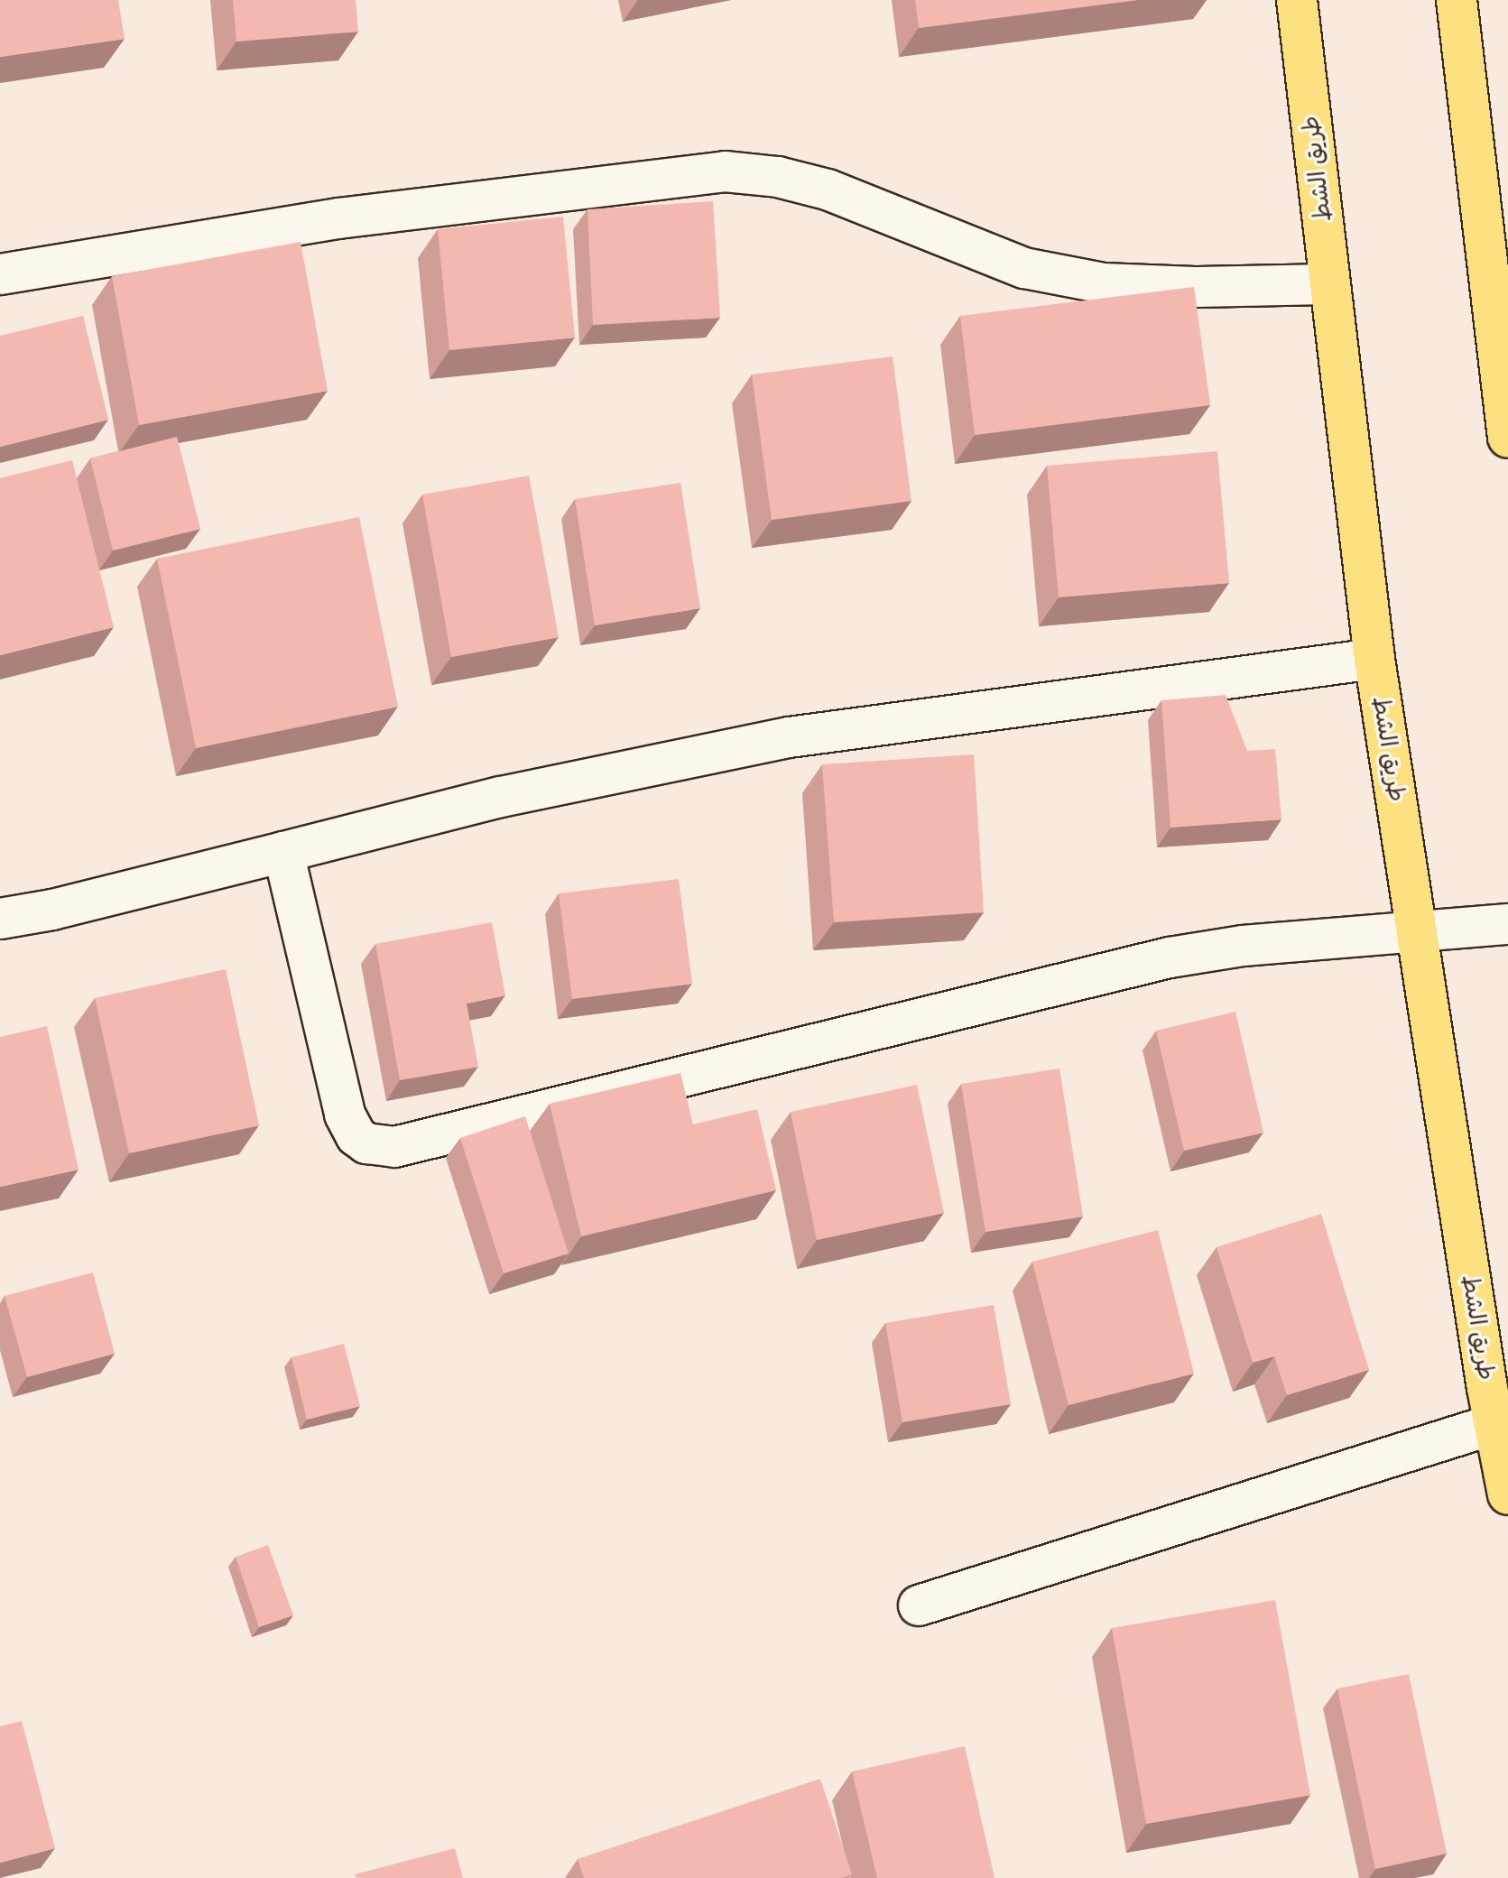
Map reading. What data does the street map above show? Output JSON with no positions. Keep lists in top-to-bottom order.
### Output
{
  "streets": {
    "highway": ["طريق الشط"]
  }
}
